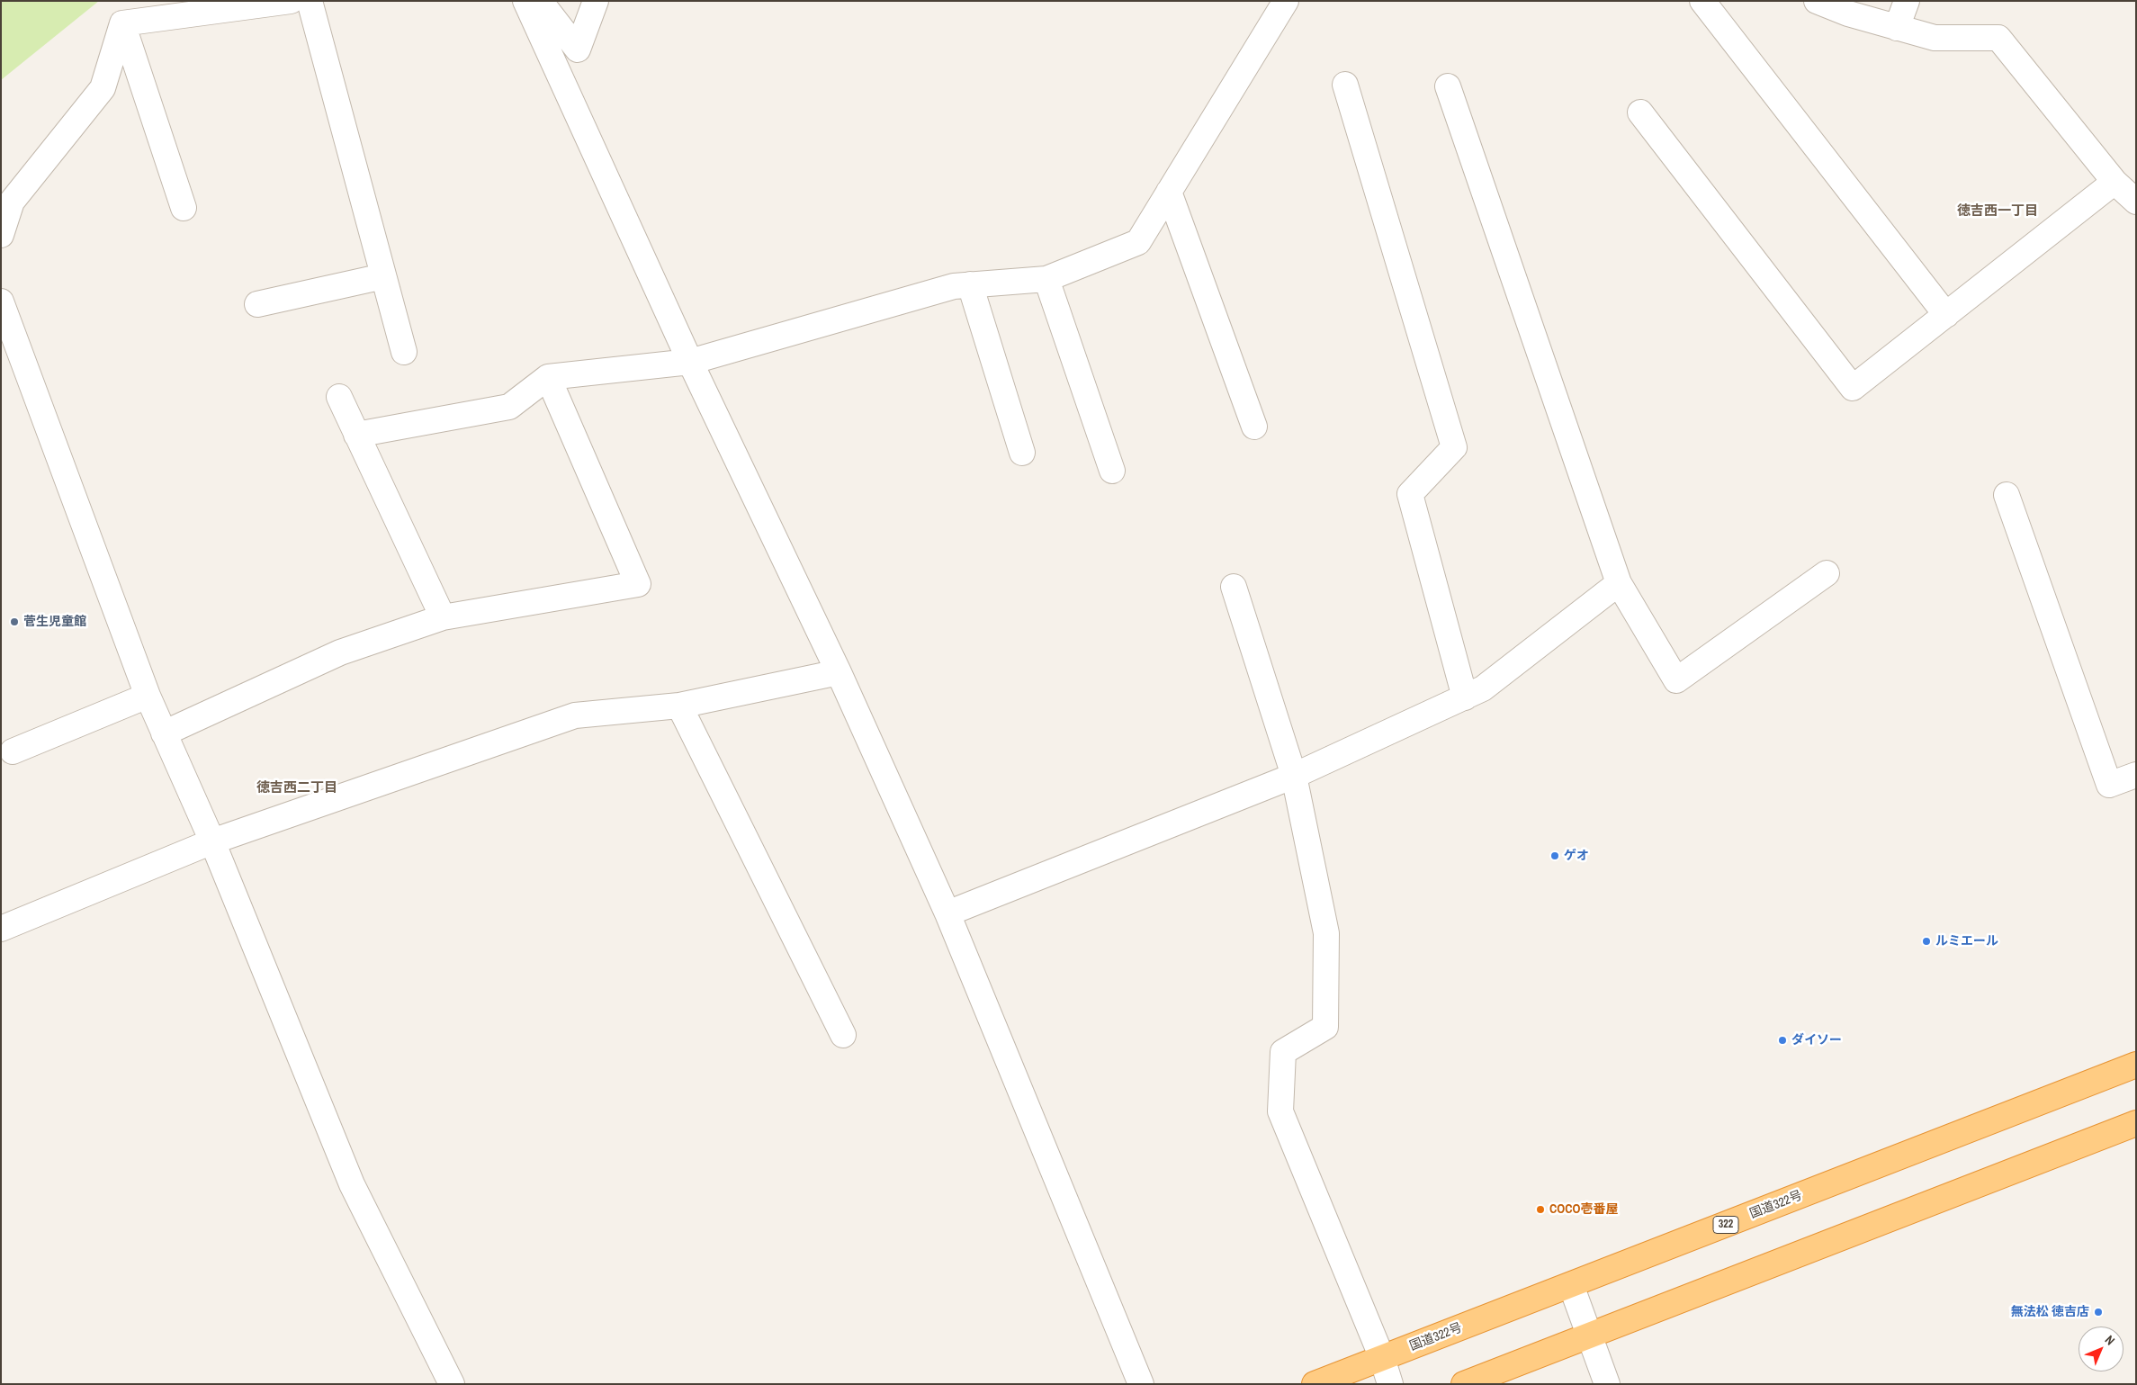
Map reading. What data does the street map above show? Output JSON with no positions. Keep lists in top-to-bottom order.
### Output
{
  "streets": {
    "highway": ["国道322号", "322"]
  },
  "districts": ["徳吉西一丁目", "徳吉西二丁目"],
  "places": [
    "菅生児童館",
    "ゲオ",
    "ルミエール",
    "ダイソー",
    "COCO壱番屋",
    "無法松 徳吉店"
  ],
  "north": "top right"
}
